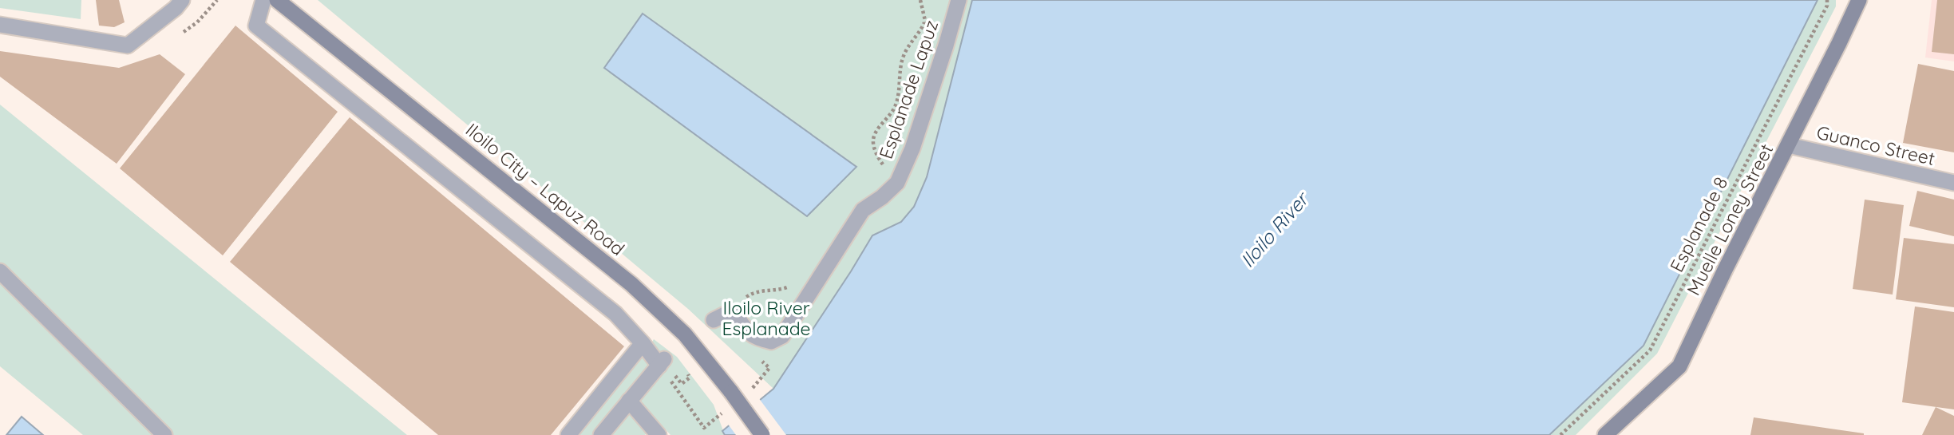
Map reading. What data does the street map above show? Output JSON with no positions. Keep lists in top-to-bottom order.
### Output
{
  "streets": {
    "main road": ["Iloilo City – Lapuz Road", "Muelle Loney Street"],
    "street": ["Esplanade Lapuz", "Guanco Street"],
    "path": ["Esplanade 8"]
  },
  "crossings": [
    ["Guanco Street", "Muelle Loney Street"]
  ],
  "water": ["Iloilo River"],
  "parks": ["Iloilo River Esplanade"]
}
